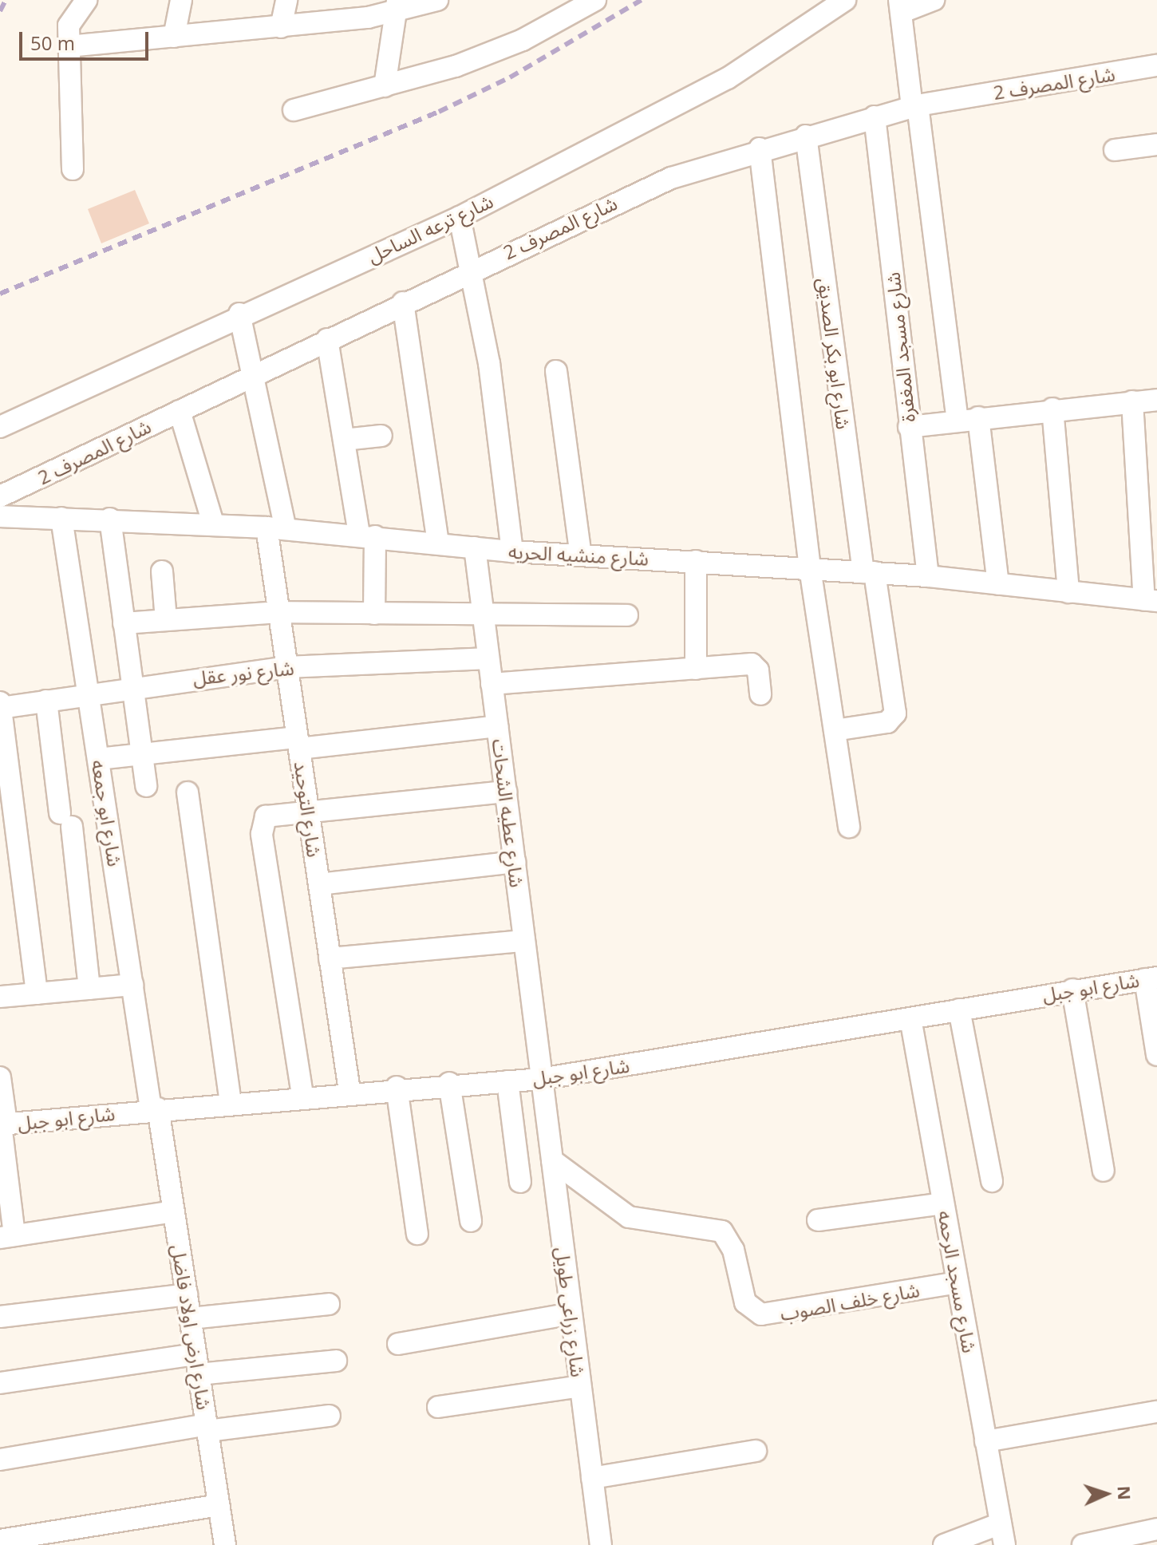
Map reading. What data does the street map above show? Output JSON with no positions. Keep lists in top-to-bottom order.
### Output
{
  "streets": {
    "street": [
      "شارع المصرف 2",
      "شارع ترعه الساحل",
      "شارع مسجد المغفرة",
      "شارع ابو بكر الصديق",
      "شارع منشيه الحريه",
      "شارع نور عقل",
      "شارع التوحيد",
      "شارع ابو جمعه",
      "شارع عطيه الشحات",
      "شارع ابو جبل",
      "شارع مسجد الرحمه",
      "شارع خلف الصوب",
      "شارع زراعى طويل",
      "شارع ارض اولاد فاضل"
    ]
  },
  "crossings": [
    ["شارع المصرف 2", "شارع مسجد المغفرة"],
    ["شارع المصرف 2", "شارع ابو بكر الصديق"],
    ["شارع المصرف 2", "شارع التوحيد"],
    ["شارع ترعه الساحل", "شارع التوحيد"],
    ["شارع مسجد المغفرة", "شارع منشيه الحريه"],
    ["شارع ابو بكر الصديق", "شارع منشيه الحريه"],
    ["شارع منشيه الحريه", "شارع التوحيد"],
    ["شارع منشيه الحريه", "شارع ابو جمعه"],
    ["شارع منشيه الحريه", "شارع عطيه الشحات"],
    ["شارع نور عقل", "شارع التوحيد"],
    ["شارع نور عقل", "شارع ابو جمعه"],
    ["شارع نور عقل", "شارع عطيه الشحات"],
    ["شارع التوحيد", "شارع ابو جبل"],
    ["شارع ابو جمعه", "شارع ابو جبل"],
    ["شارع ابو جمعه", "شارع ارض اولاد فاضل"],
    ["شارع عطيه الشحات", "شارع ابو جبل"],
    ["شارع عطيه الشحات", "شارع زراعى طويل"],
    ["شارع ابو جبل", "شارع مسجد الرحمه"],
    ["شارع ابو جبل", "شارع زراعى طويل"],
    ["شارع ابو جبل", "شارع ارض اولاد فاضل"],
    ["شارع مسجد الرحمه", "شارع خلف الصوب"],
    ["شارع خلف الصوب", "شارع زراعى طويل"]
  ],
  "scale_bar": "50 m",
  "north": "right"
}
